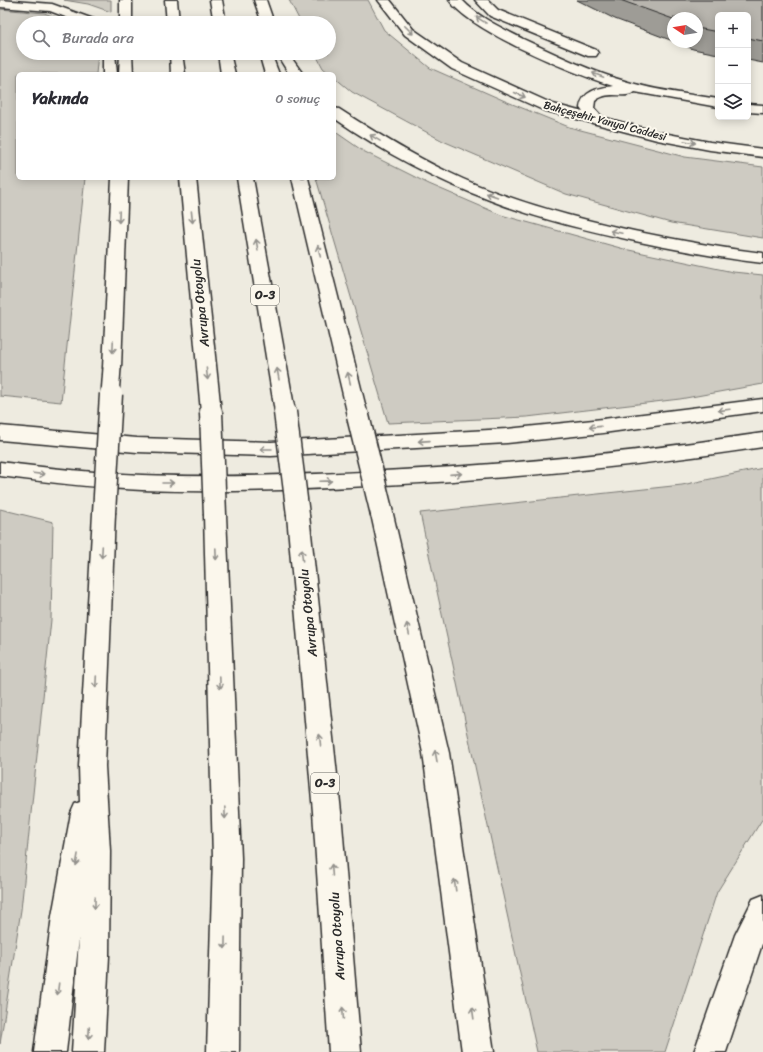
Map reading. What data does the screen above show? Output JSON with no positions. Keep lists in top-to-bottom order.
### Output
{
  "streets": {
    "main road": ["Bahçeşehir Yanyol Caddesi", "O-3", "Avrupa Otoyolu"]
  },
  "north": "left",
  "page": {
    "map_buttons": ["+", "−"],
    "search": "Burada ara",
    "heading": ["Yakında", "0 sonuç"]
  }
}
